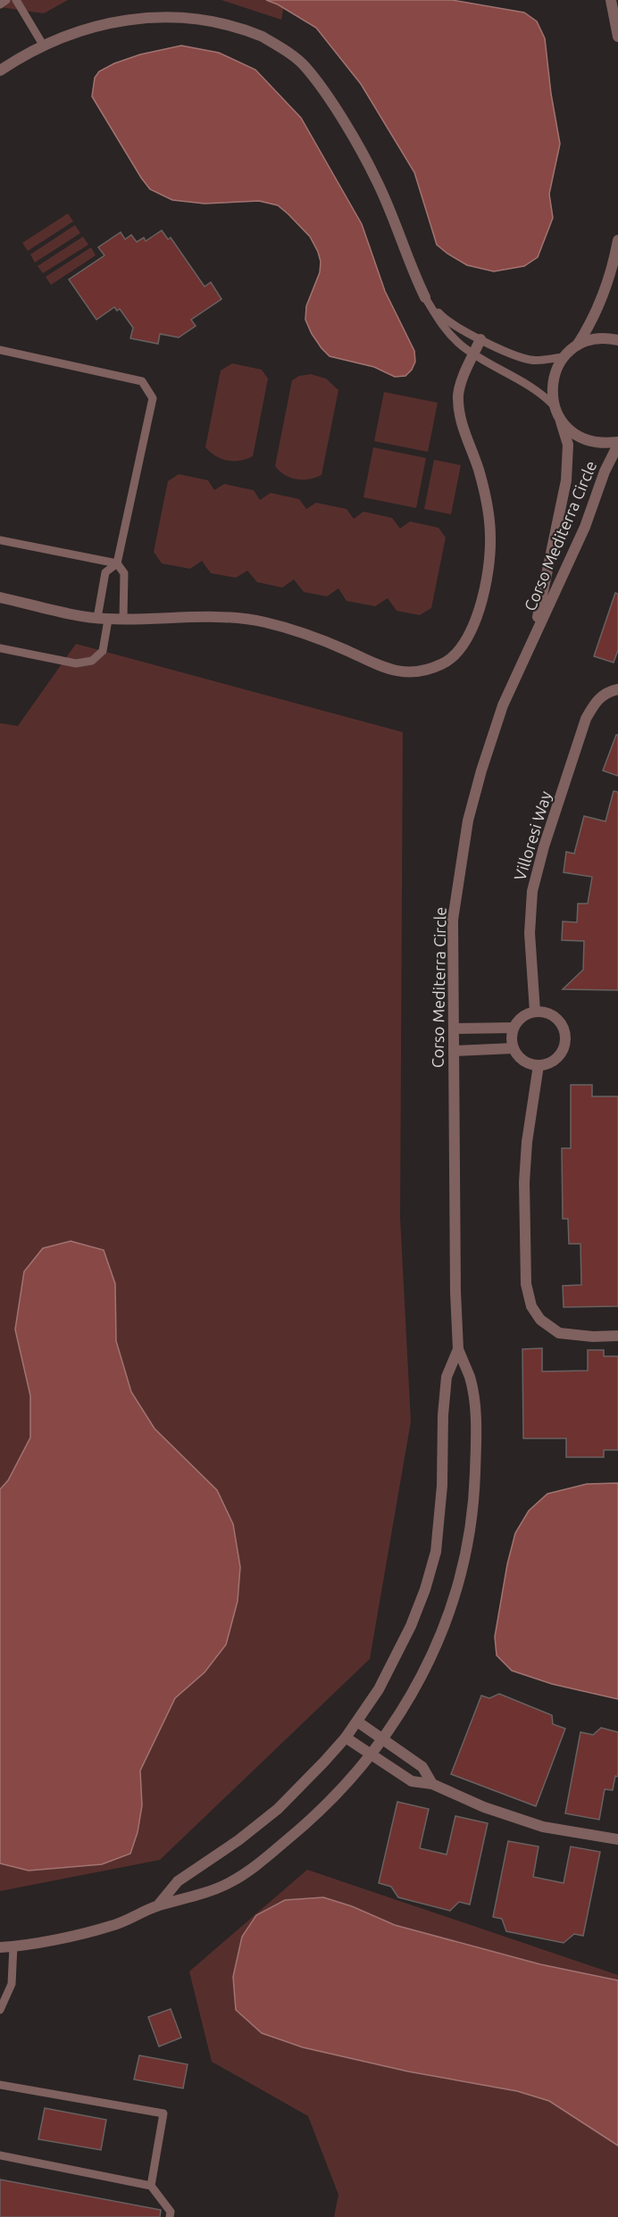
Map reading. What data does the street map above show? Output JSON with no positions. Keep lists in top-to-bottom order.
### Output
{
  "streets": {
    "street": ["Corso Mediterra Circle", "Villoresi Way"]
  }
}
